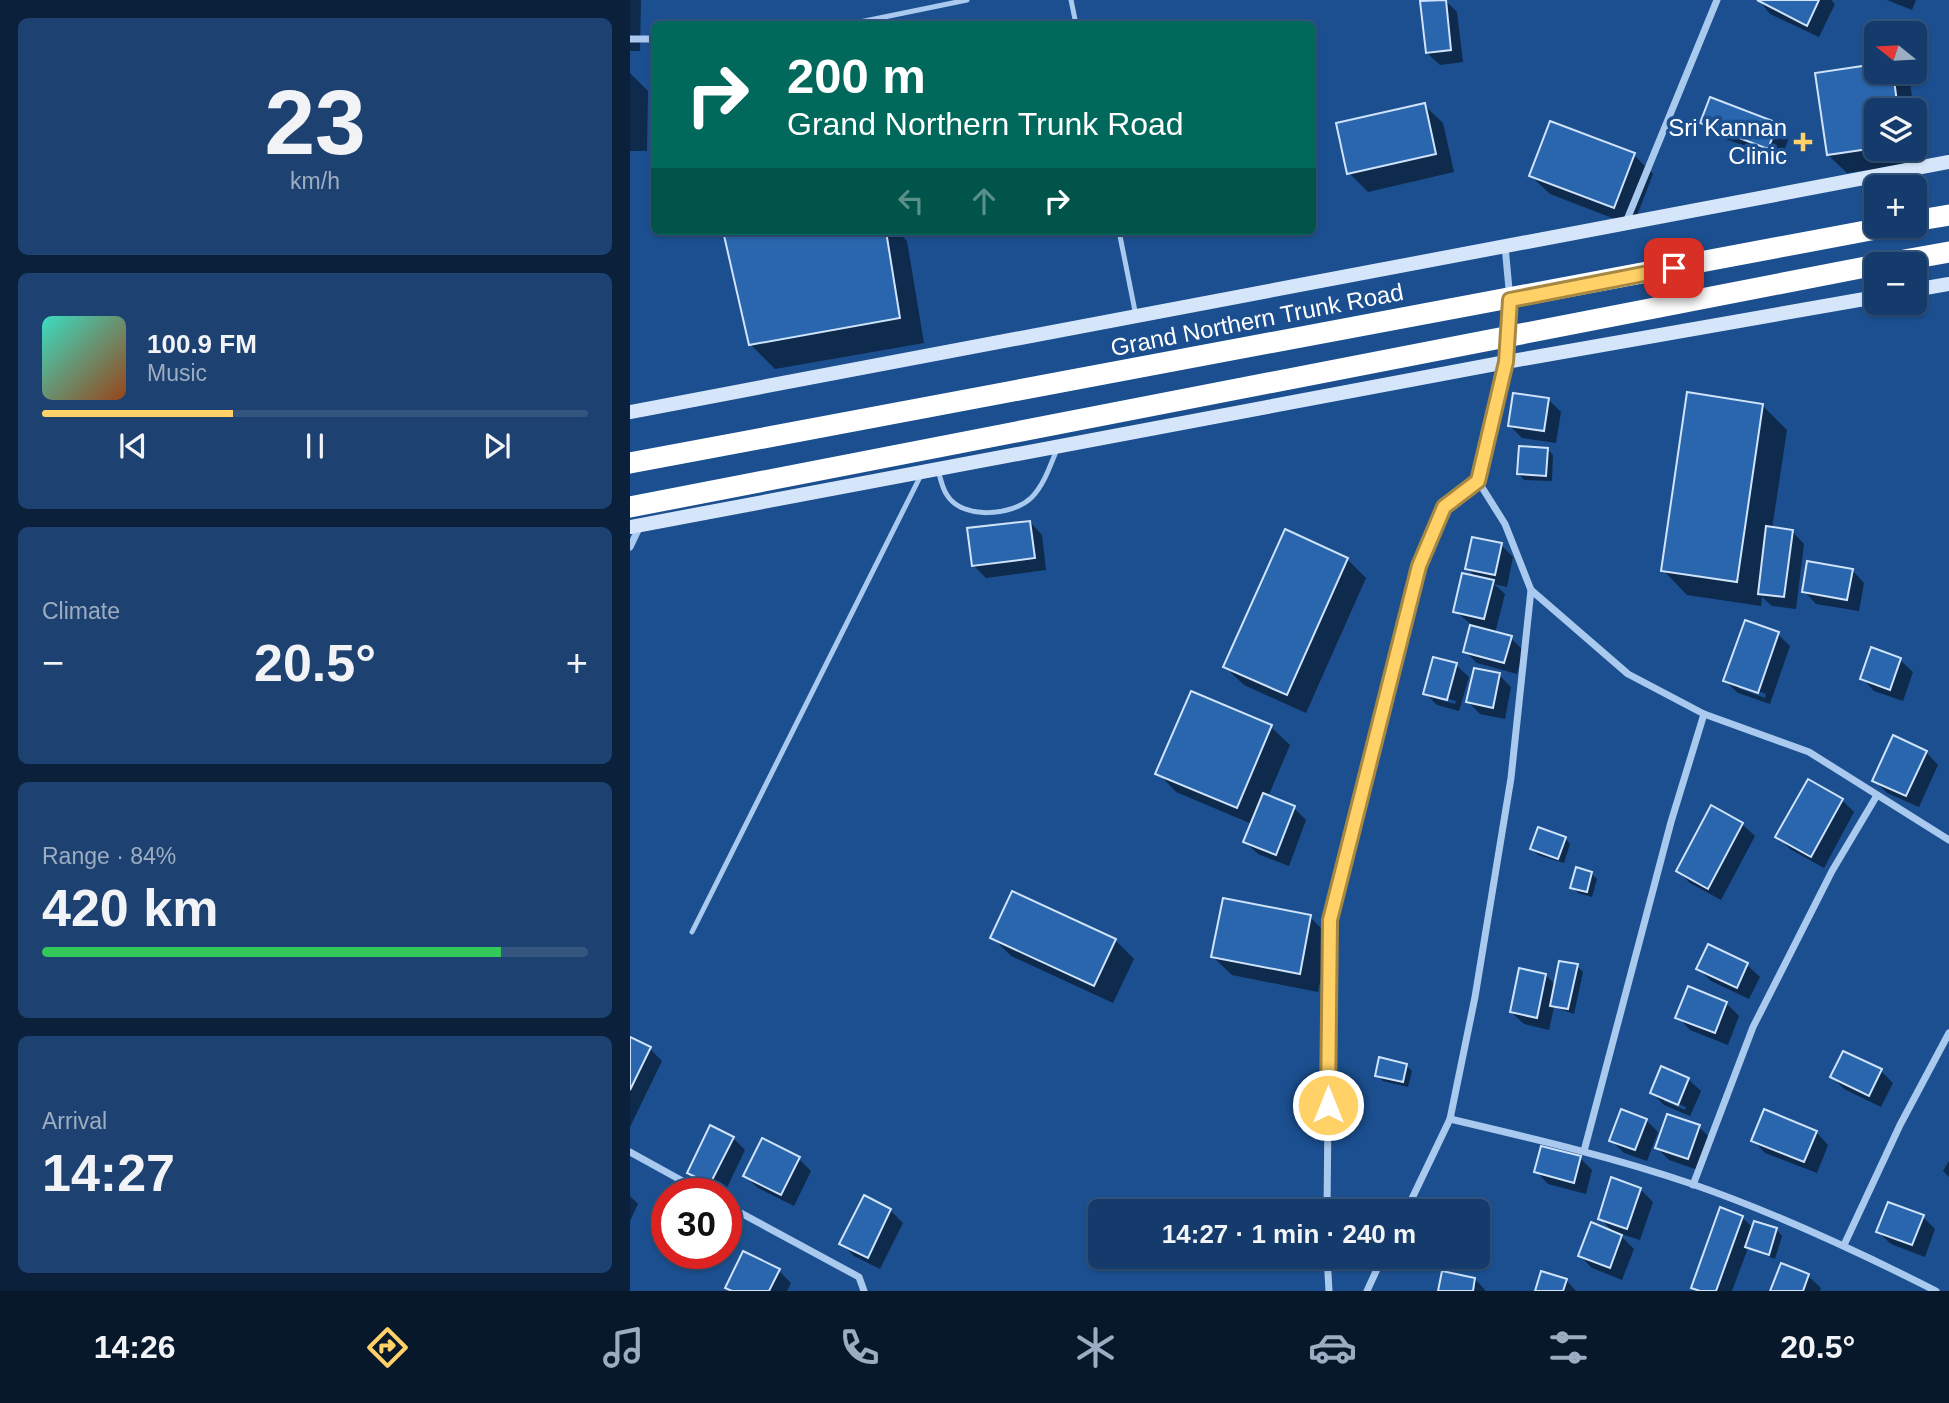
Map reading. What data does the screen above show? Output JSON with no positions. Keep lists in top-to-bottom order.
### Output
{
  "streets": {
    "highway": ["Grand Northern Trunk Road"]
  },
  "places": {
    "health": ["Sri Kannan Clinic"]
  },
  "north": "left",
  "page": {
    "tile": [
      ["23", "km/h"],
      "Climate",
      ["Range · 84%", "420 km"],
      ["Arrival", "14:27"]
    ],
    "map_buttons": ["+", "−"],
    "turn": ["200 m", "Grand Northern Trunk Road"],
    "song": ["100.9 FM", "Music"],
    "heat": ["−", "20.5°", "+"],
    "limit": "30",
    "trip": "14:27 · 1 min · 240 m",
    "tabs": ["14:26", "20.5°"]
  }
}
